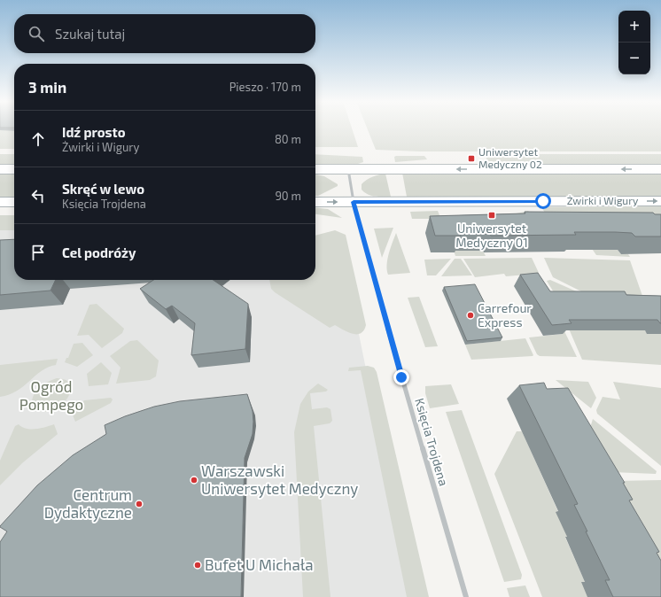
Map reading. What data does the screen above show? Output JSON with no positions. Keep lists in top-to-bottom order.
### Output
{
  "streets": {
    "main road": ["Żwirki i Wigury"],
    "street": ["Księcia Trojdena"]
  },
  "crossings": [
    ["Żwirki i Wigury", "Księcia Trojdena"]
  ],
  "parks": ["Ogród Pompego"],
  "places": {
    "transit": ["Uniwersytet Medyczny 02", "Uniwersytet Medyczny 01"],
    "other": [
      "Carrefour Express",
      "Warszawski Uniwersytet Medyczny",
      "Centrum Dydaktyczne",
      "Bufet U Michała"
    ]
  },
  "page": {
    "map_buttons": ["+", "−"],
    "search": "Szukaj tutaj",
    "heading": ["3 min", "Pieszo · 170 m"],
    "list": [
      ["Idź prosto", "Żwirki i Wigury", "80 m"],
      ["Skręć w lewo", "Księcia Trojdena", "90 m"],
      "Cel podróży"
    ]
  }
}
